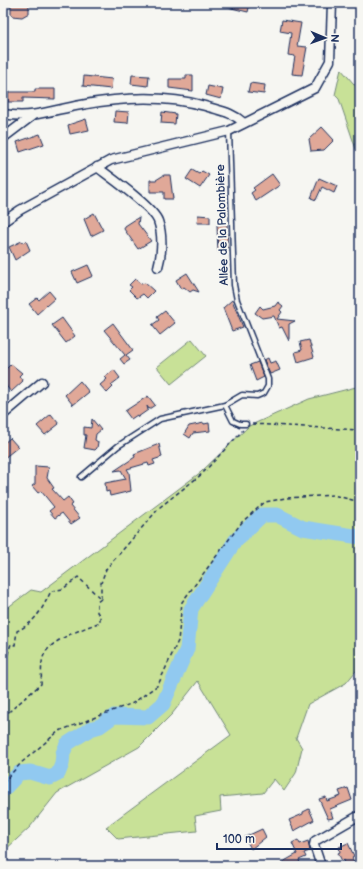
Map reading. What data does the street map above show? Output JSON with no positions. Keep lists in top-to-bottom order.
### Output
{
  "streets": {
    "lane": ["Allée de la Palombière"]
  },
  "scale_bar": "100 m",
  "north": "right"
}
